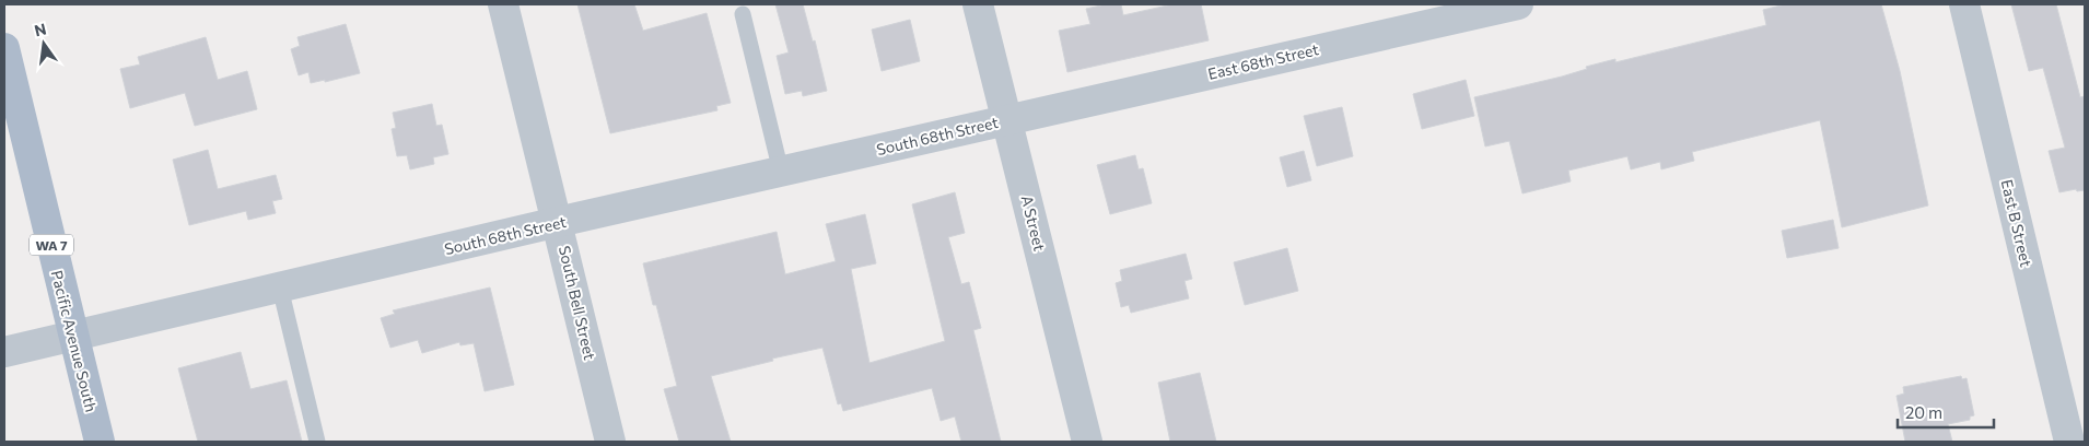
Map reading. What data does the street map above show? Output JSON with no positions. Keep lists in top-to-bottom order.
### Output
{
  "streets": {
    "main road": ["WA 7", "Pacific Avenue South"],
    "street": [
      "East 68th Street",
      "South 68th Street",
      "A Street",
      "East B Street",
      "South Bell Street"
    ]
  },
  "crossings": [
    ["East 68th Street", "South 68th Street"],
    ["East 68th Street", "A Street"],
    ["South 68th Street", "A Street"],
    ["South 68th Street", "South Bell Street"],
    ["South 68th Street", "Pacific Avenue South"]
  ],
  "scale_bar": "20 m",
  "north": "top"
}
